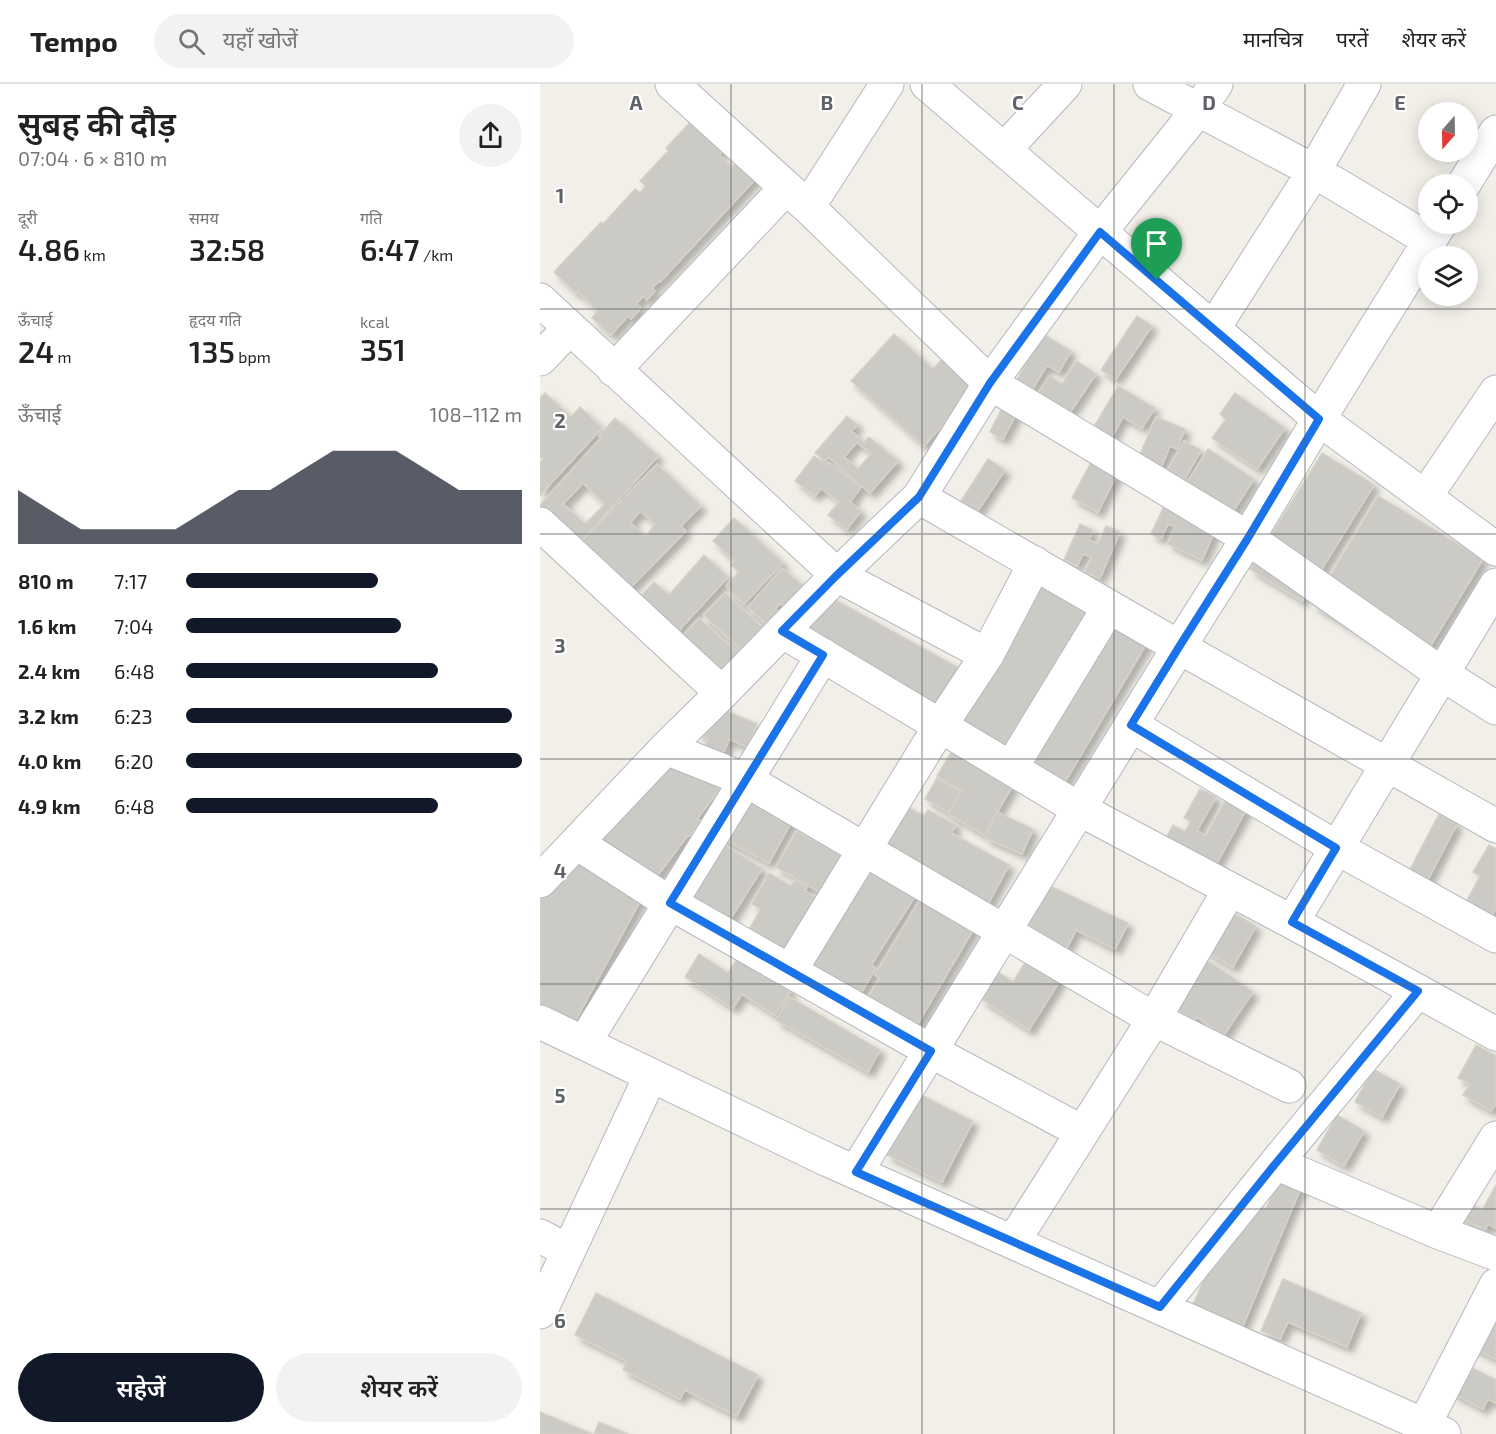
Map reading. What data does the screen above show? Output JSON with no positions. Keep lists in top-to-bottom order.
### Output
{
  "north": "bottom",
  "page": {
    "header": "Tempo",
    "search": "यहाँ खोजें",
    "nav": ["मानचित्र", "परतें", "शेयर करें"],
    "heading": ["सुबह की दौड़", "07:04 · 6 × 810 m"],
    "stats": [
      ["दूरी", "4.86 km"],
      ["समय", "32:58"],
      ["गति", "6:47 /km"],
      ["ऊँचाई", "24 m"],
      ["हृदय गति", "135 bpm"],
      ["kcal", "351"]
    ],
    "chart": ["ऊँचाई", "108–112 m"],
    "list": [
      {
        "name": "810 m",
        "note": "7:17"
      },
      {
        "name": "1.6 km",
        "note": "7:04"
      },
      {
        "name": "2.4 km",
        "note": "6:48"
      },
      {
        "name": "3.2 km",
        "note": "6:23"
      },
      {
        "name": "4.0 km",
        "note": "6:20"
      },
      {
        "name": "4.9 km",
        "note": "6:48"
      }
    ],
    "buttons": ["सहेजें", "शेयर करें"]
  },
  "grid": {
    "columns": [
      "A",
      "B",
      "C",
      "D",
      "E"
    ],
    "rows": [
      "1",
      "2",
      "3",
      "4",
      "5",
      "6"
    ]
  }
}
